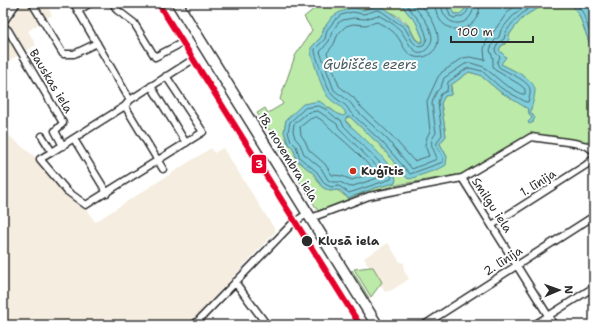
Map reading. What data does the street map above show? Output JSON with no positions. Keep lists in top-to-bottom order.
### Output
{
  "streets": {
    "main road": ["18. novembra iela"],
    "street": [
      "Bauskas iela",
      "1. līnija",
      "Smilgu iela",
      "2. līnija"
    ]
  },
  "crossings": [
    ["18. novembra iela", "Smilgu iela"],
    ["1. līnija", "Smilgu iela"],
    ["Smilgu iela", "2. līnija"]
  ],
  "water": ["Gubiščes ezers"],
  "places": ["Kuģītis", "Klusā iela"],
  "lines": ["transit line 3"],
  "scale_bar": "100 m",
  "north": "right"
}
